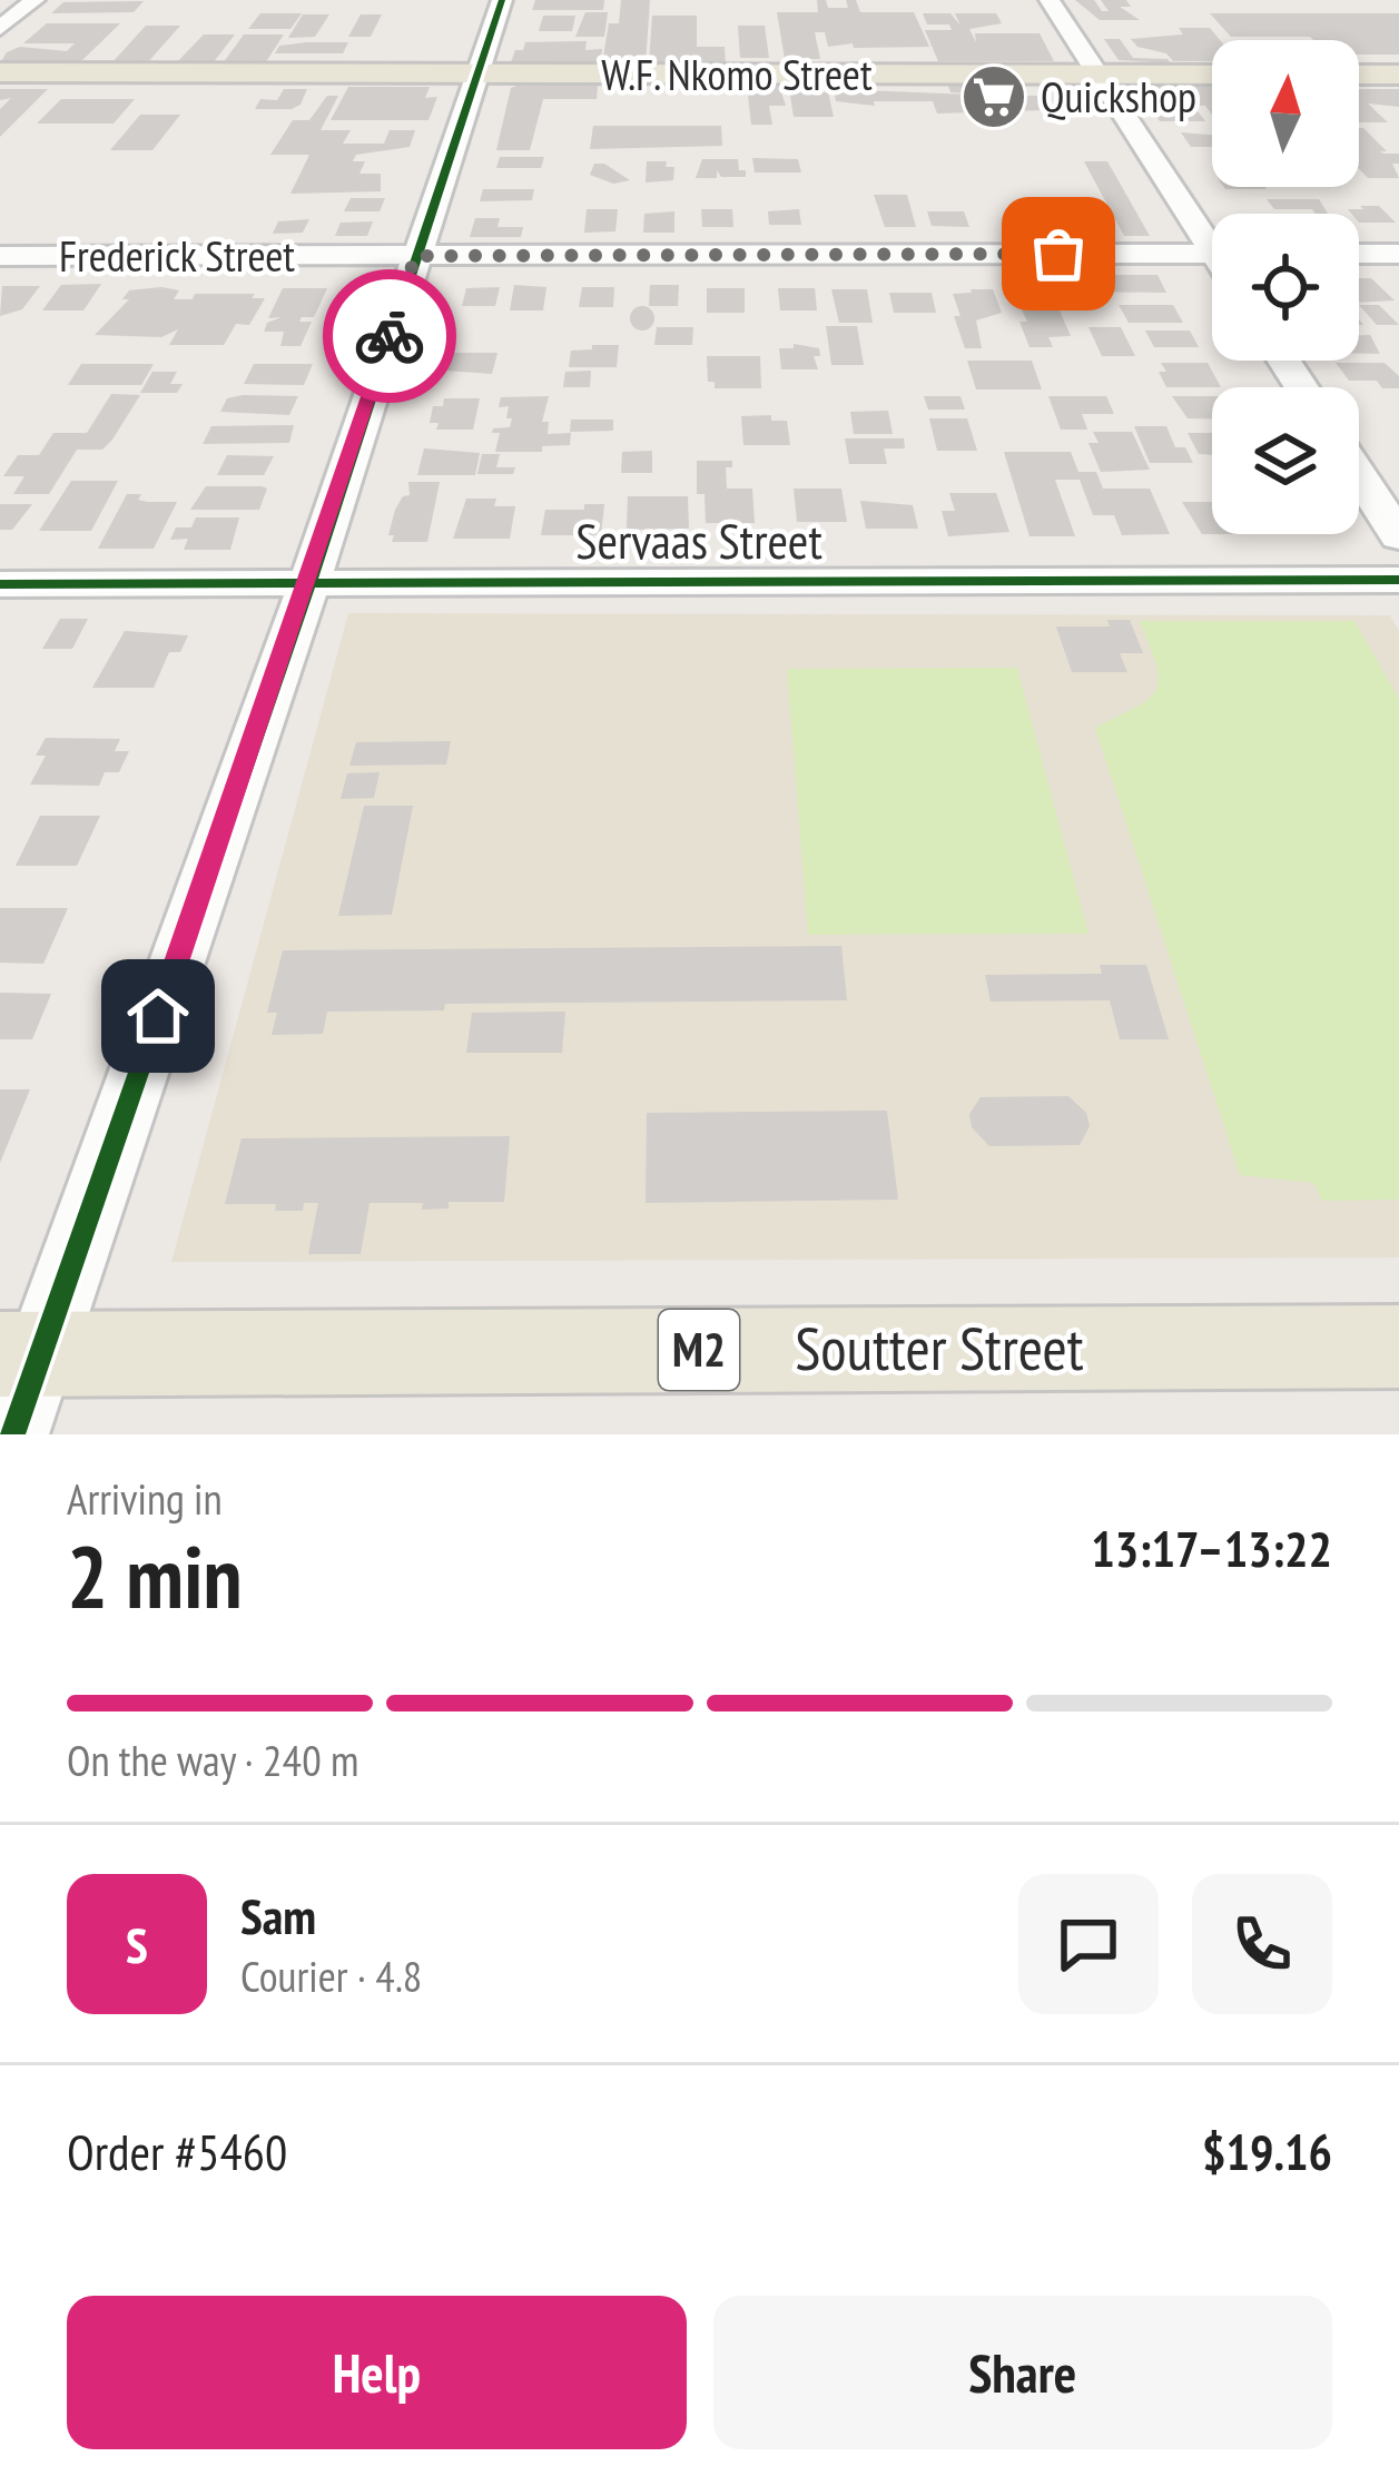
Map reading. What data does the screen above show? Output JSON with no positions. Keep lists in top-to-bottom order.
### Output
{
  "streets": {
    "main road": ["W.F. Nkomo Street", "Soutter Street", "M2"],
    "street": ["Frederick Street", "Servaas Street"]
  },
  "places": {
    "supermarket": ["Quickshop"]
  },
  "north": "top",
  "page": {
    "heading": ["2 min", "Arriving in", "13:17–13:22"],
    "panel": [
      "Sam",
      "Courier · 4.8",
      "Order #5460",
      "$19.16"
    ],
    "bar": "On the way · 240 m",
    "round": "S",
    "buttons": ["Help", "Share"]
  }
}
